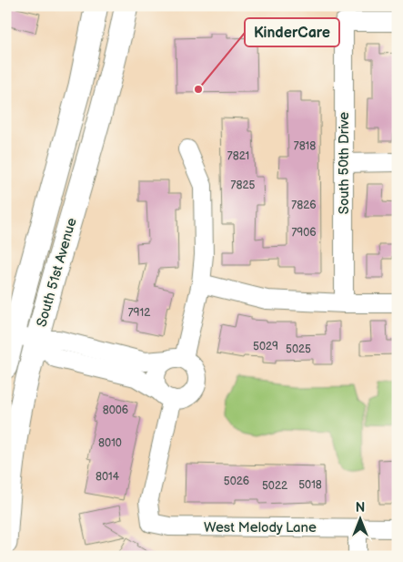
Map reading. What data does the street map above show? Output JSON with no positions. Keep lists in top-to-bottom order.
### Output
{
  "streets": {
    "main road": ["South 51st Avenue"],
    "street": ["South 50th Drive", "West Melody Lane"]
  },
  "places": ["KinderCare"],
  "house_numbers": [
    "7818",
    "7821",
    "7825",
    "7826",
    "7906",
    "7912",
    "5029",
    "5025",
    "8006",
    "8010",
    "8014",
    "5026",
    "5018",
    "5022"
  ],
  "north": "top"
}
